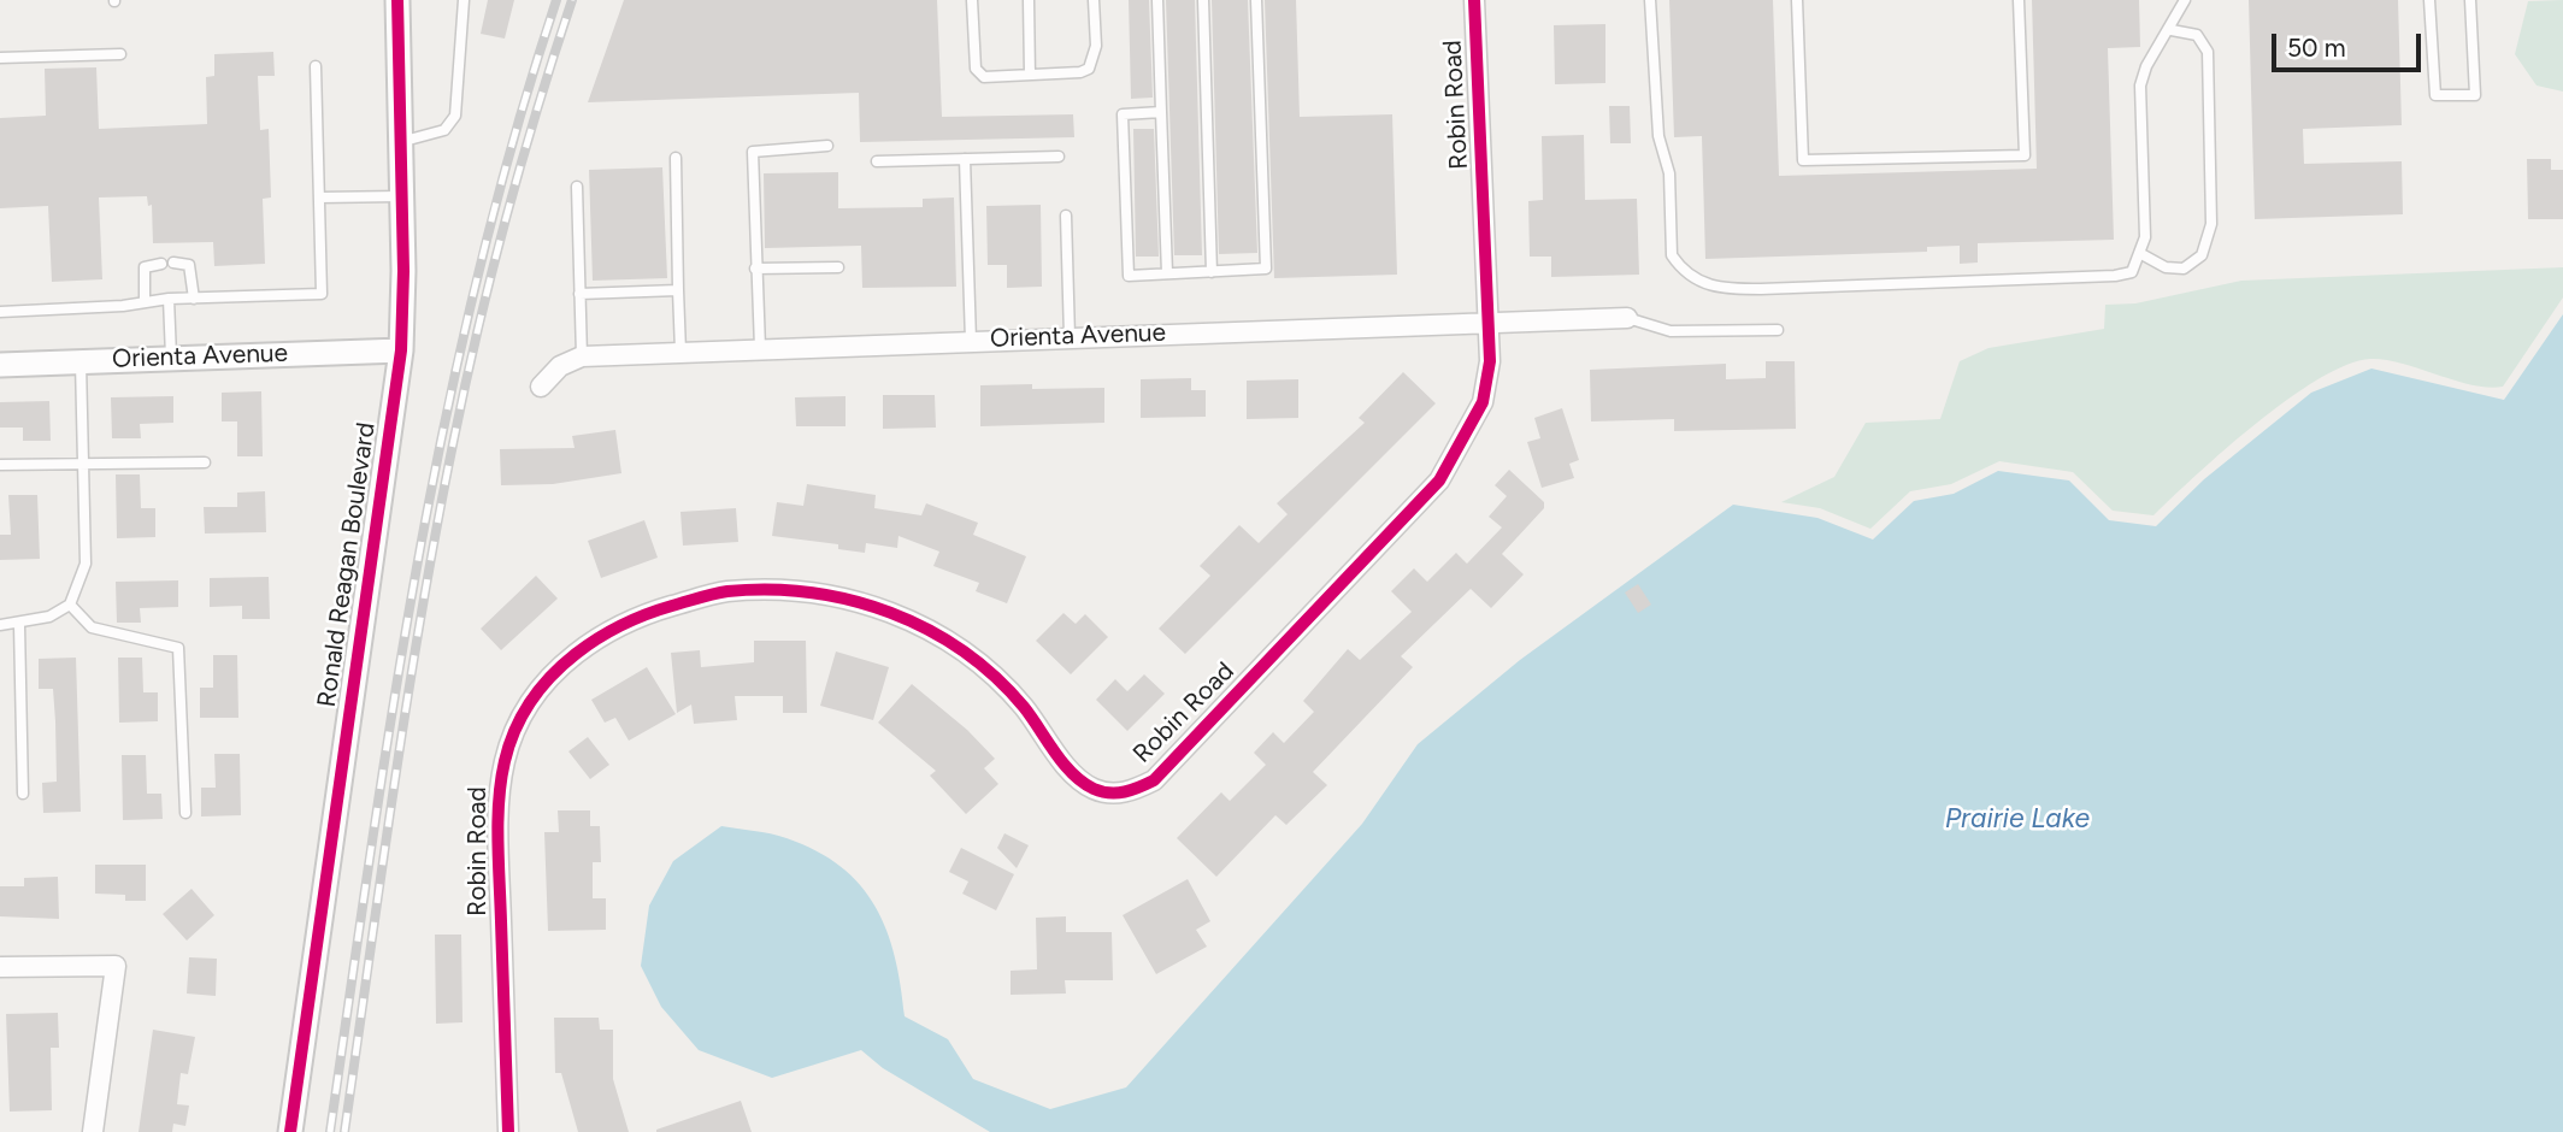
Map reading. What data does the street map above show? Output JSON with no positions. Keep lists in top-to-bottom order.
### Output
{
  "streets": {
    "street": ["Robin Road", "Orienta Avenue", "Ronald Reagan Boulevard"]
  },
  "crossings": [
    ["Robin Road", "Orienta Avenue"],
    ["Orienta Avenue", "Ronald Reagan Boulevard"]
  ],
  "water": ["Prairie Lake"],
  "scale_bar": "50 m"
}
